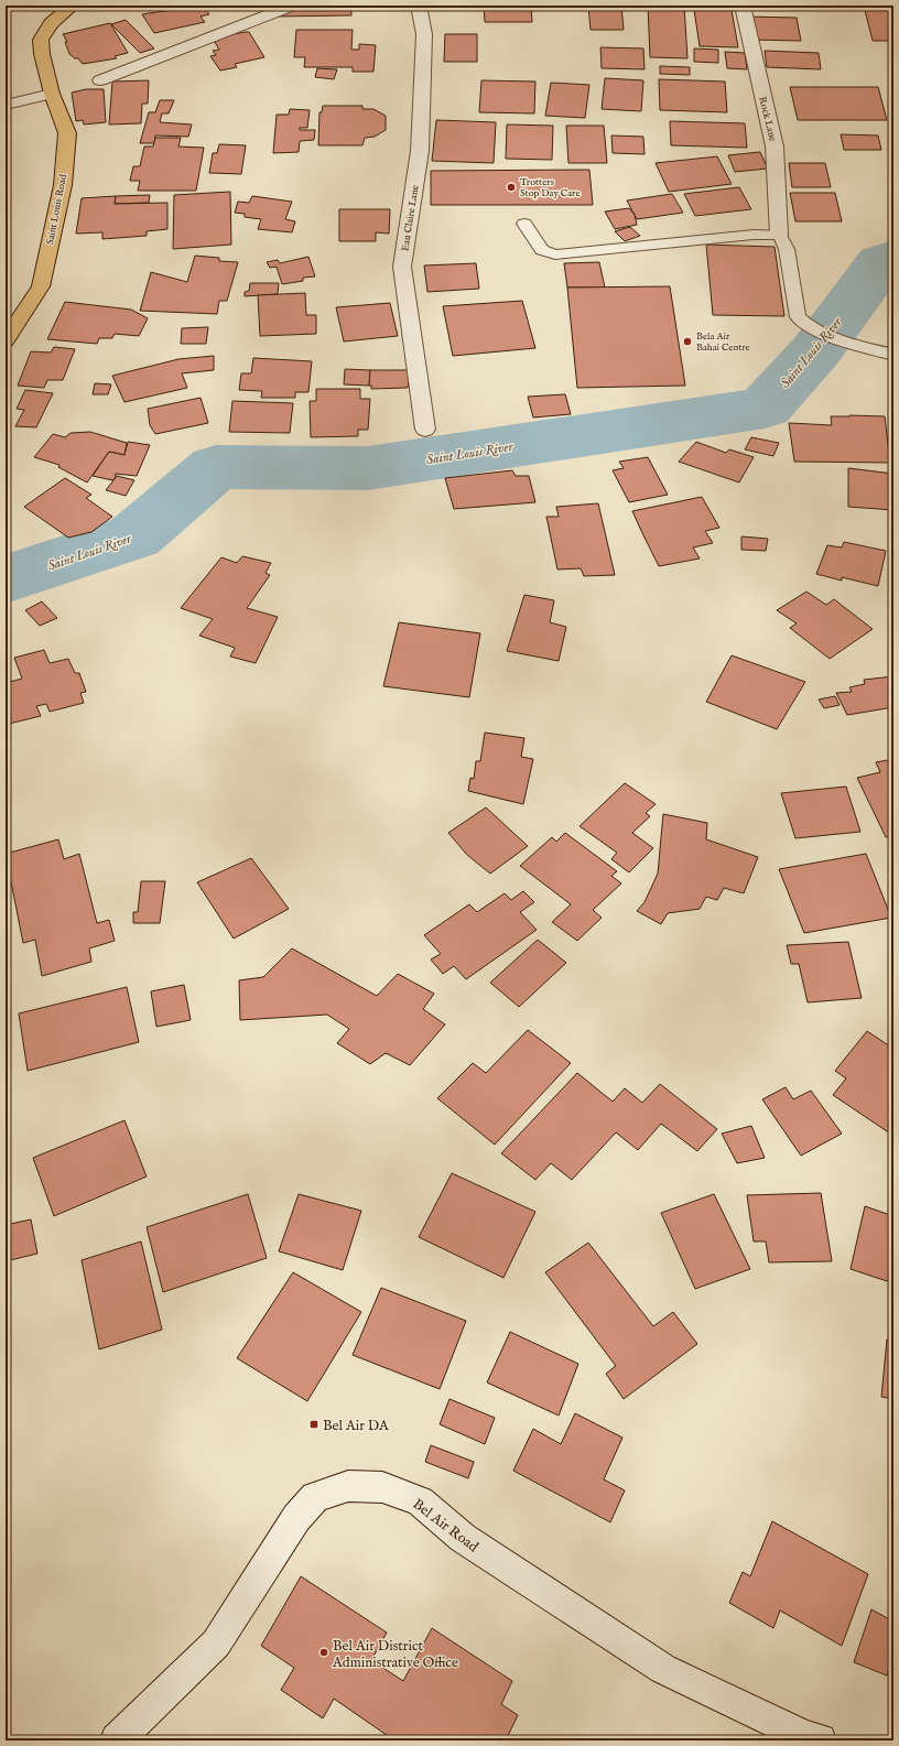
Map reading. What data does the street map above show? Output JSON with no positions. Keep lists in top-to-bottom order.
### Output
{
  "streets": {
    "main road": ["Saint Louis Road"],
    "street": ["Rock Lane", "Eau Claire Lane", "Bel Air Road"]
  },
  "water": ["Saint Louis River"],
  "places": {
    "other": ["Trotters Stop Day Care", "Bela Air Bahai Centre", "Bel Air District Administrative Office"],
    "transit": ["Bel Air DA"]
  }
}
